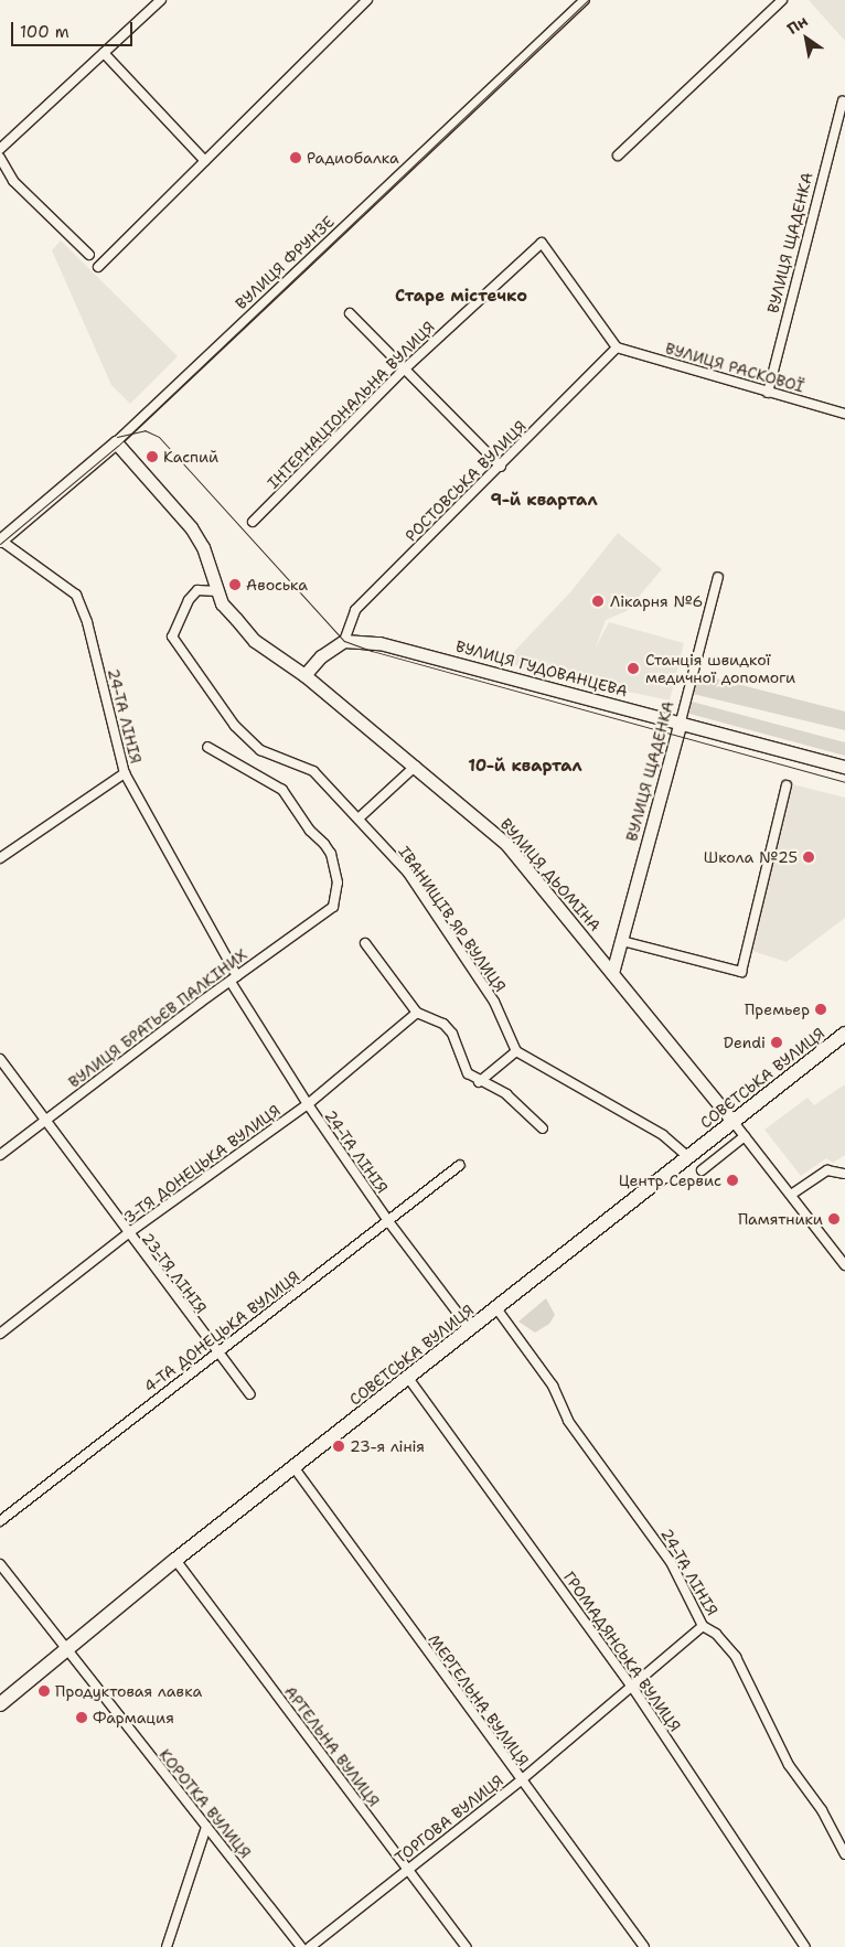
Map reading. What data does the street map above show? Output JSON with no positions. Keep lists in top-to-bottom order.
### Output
{
  "streets": {
    "main road": ["СОВЄТСЬКА ВУЛИЦЯ"],
    "street": [
      "ВУЛИЦЯ ЩАДЕНКА",
      "ВУЛИЦЯ ФРУНЗЕ",
      "ВУЛИЦЯ РАСКОВОЇ",
      "ІНТЕРНАЦІОНАЛЬНА ВУЛИЦЯ",
      "РОСТОВСЬКА ВУЛИЦЯ",
      "ВУЛИЦЯ ГУДОВАНЦЕВА",
      "24-ТА ЛІНІЯ",
      "ВУЛИЦЯ ДЬОМІНА",
      "ІВАНИЩІВ ЯР ВУЛИЦЯ",
      "ВУЛИЦЯ БРАТЬЄВ ПАЛКІНИХ",
      "3-ТЯ ДОНЕЦЬКА ВУЛИЦЯ",
      "23-ТЯ ЛІНІЯ",
      "4-ТА ДОНЕЦЬКА ВУЛИЦЯ",
      "ГРОМАДЯНСЬКА ВУЛИЦЯ",
      "МЕРГЕЛЬНА ВУЛИЦЯ",
      "АРТЕЛЬНА ВУЛИЦЯ",
      "КОРОТКА ВУЛИЦЯ",
      "ТОРГОВА ВУЛИЦЯ"
    ]
  },
  "crossings": [
    ["ВУЛИЦЯ ЩАДЕНКА", "ВУЛИЦЯ РАСКОВОЇ"],
    ["ВУЛИЦЯ ЩАДЕНКА", "ВУЛИЦЯ ГУДОВАНЦЕВА"],
    ["ВУЛИЦЯ ЩАДЕНКА", "ВУЛИЦЯ ДЬОМІНА"],
    ["ВУЛИЦЯ ФРУНЗЕ", "24-ТА ЛІНІЯ"],
    ["ВУЛИЦЯ ФРУНЗЕ", "ВУЛИЦЯ ДЬОМІНА"],
    ["ВУЛИЦЯ РАСКОВОЇ", "ІНТЕРНАЦІОНАЛЬНА ВУЛИЦЯ"],
    ["ВУЛИЦЯ РАСКОВОЇ", "РОСТОВСЬКА ВУЛИЦЯ"],
    ["ІНТЕРНАЦІОНАЛЬНА ВУЛИЦЯ", "РОСТОВСЬКА ВУЛИЦЯ"],
    ["РОСТОВСЬКА ВУЛИЦЯ", "ВУЛИЦЯ ГУДОВАНЦЕВА"],
    ["24-ТА ЛІНІЯ", "ВУЛИЦЯ БРАТЬЄВ ПАЛКІНИХ"],
    ["24-ТА ЛІНІЯ", "СОВЄТСЬКА ВУЛИЦЯ"],
    ["24-ТА ЛІНІЯ", "3-ТЯ ДОНЕЦЬКА ВУЛИЦЯ"],
    ["24-ТА ЛІНІЯ", "4-ТА ДОНЕЦЬКА ВУЛИЦЯ"],
    ["24-ТА ЛІНІЯ", "ТОРГОВА ВУЛИЦЯ"],
    ["ВУЛИЦЯ ДЬОМІНА", "ІВАНИЩІВ ЯР ВУЛИЦЯ"],
    ["ВУЛИЦЯ ДЬОМІНА", "СОВЄТСЬКА ВУЛИЦЯ"],
    ["ВУЛИЦЯ БРАТЬЄВ ПАЛКІНИХ", "23-ТЯ ЛІНІЯ"],
    ["СОВЄТСЬКА ВУЛИЦЯ", "ГРОМАДЯНСЬКА ВУЛИЦЯ"],
    ["СОВЄТСЬКА ВУЛИЦЯ", "МЕРГЕЛЬНА ВУЛИЦЯ"],
    ["СОВЄТСЬКА ВУЛИЦЯ", "АРТЕЛЬНА ВУЛИЦЯ"],
    ["СОВЄТСЬКА ВУЛИЦЯ", "КОРОТКА ВУЛИЦЯ"],
    ["3-ТЯ ДОНЕЦЬКА ВУЛИЦЯ", "23-ТЯ ЛІНІЯ"],
    ["23-ТЯ ЛІНІЯ", "4-ТА ДОНЕЦЬКА ВУЛИЦЯ"],
    ["ГРОМАДЯНСЬКА ВУЛИЦЯ", "ТОРГОВА ВУЛИЦЯ"],
    ["МЕРГЕЛЬНА ВУЛИЦЯ", "ТОРГОВА ВУЛИЦЯ"],
    ["АРТЕЛЬНА ВУЛИЦЯ", "ТОРГОВА ВУЛИЦЯ"]
  ],
  "districts": ["Старе містечко", "9-й квартал", "10-й квартал"],
  "places": [
    "Радиобалка",
    "Каспий",
    "Авоська",
    "Лікарня №6",
    "Станція швидкої медичної допомоги",
    "Школа №25",
    "Премьер",
    "Dendi",
    "Центр Сервис",
    "Памятники",
    "23-я лінія",
    "Продуктовая лавка",
    "Фармация"
  ],
  "scale_bar": "100 m",
  "north": "top left"
}
